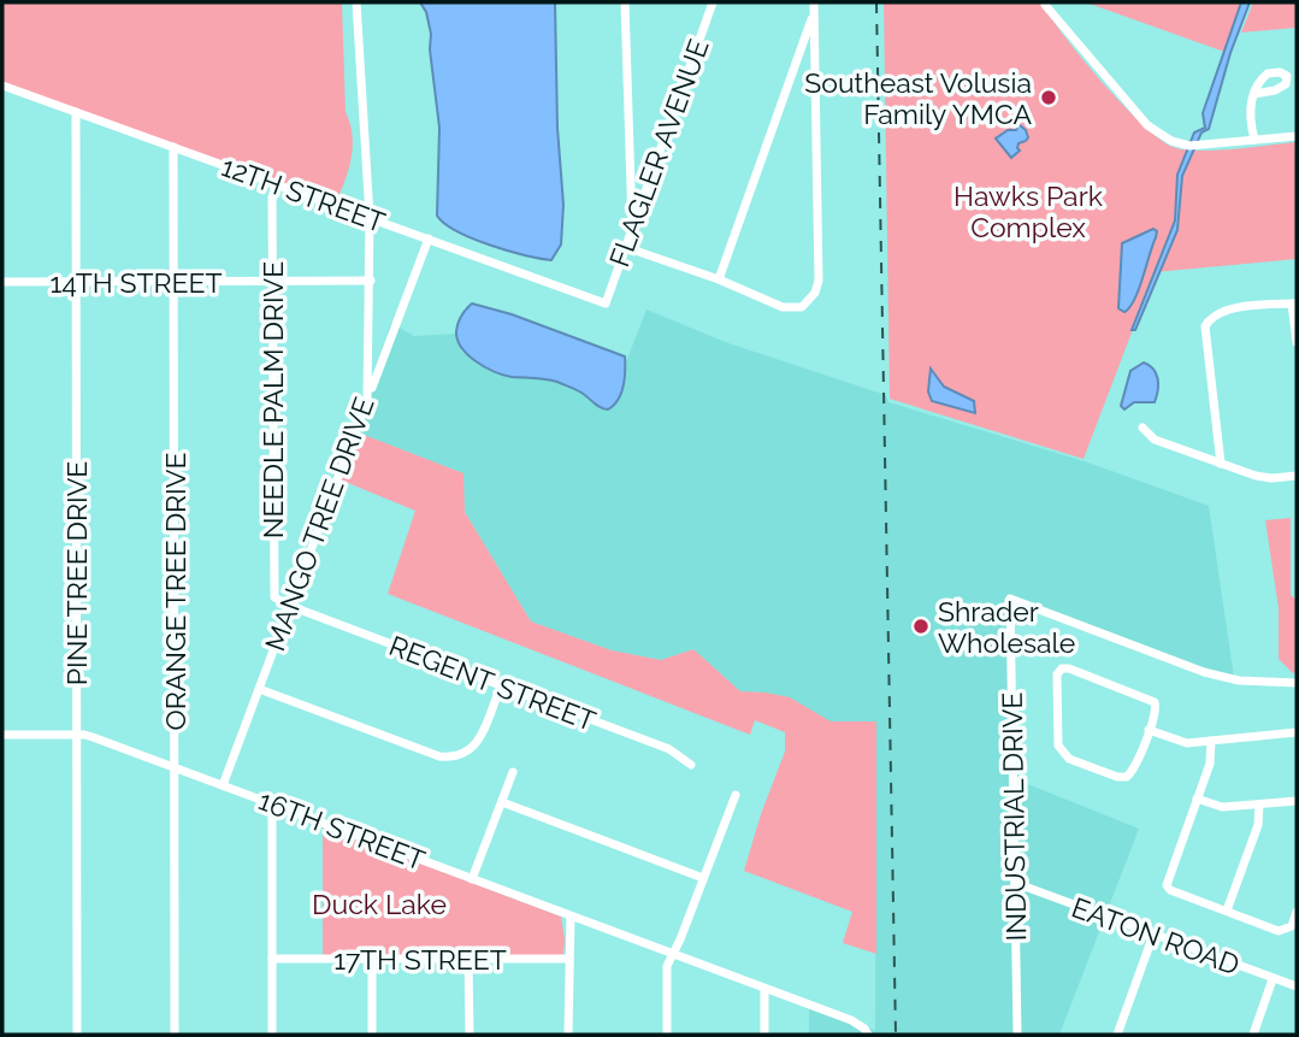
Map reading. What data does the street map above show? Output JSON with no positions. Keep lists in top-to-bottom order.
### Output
{
  "streets": {
    "street": [
      "FLAGLER AVENUE",
      "12TH STREET",
      "14TH STREET",
      "NEEDLE PALM DRIVE",
      "MANGO TREE DRIVE",
      "PINE TREE DRIVE",
      "ORANGE TREE DRIVE",
      "REGENT STREET",
      "INDUSTRIAL DRIVE",
      "16TH STREET",
      "EATON ROAD",
      "17TH STREET"
    ]
  },
  "crossings": [
    ["FLAGLER AVENUE", "12TH STREET"],
    ["12TH STREET", "NEEDLE PALM DRIVE"],
    ["12TH STREET", "MANGO TREE DRIVE"],
    ["12TH STREET", "PINE TREE DRIVE"],
    ["12TH STREET", "ORANGE TREE DRIVE"],
    ["14TH STREET", "NEEDLE PALM DRIVE"],
    ["14TH STREET", "MANGO TREE DRIVE"],
    ["14TH STREET", "PINE TREE DRIVE"],
    ["14TH STREET", "ORANGE TREE DRIVE"],
    ["NEEDLE PALM DRIVE", "MANGO TREE DRIVE"],
    ["NEEDLE PALM DRIVE", "REGENT STREET"],
    ["MANGO TREE DRIVE", "REGENT STREET"],
    ["MANGO TREE DRIVE", "16TH STREET"],
    ["PINE TREE DRIVE", "16TH STREET"],
    ["ORANGE TREE DRIVE", "16TH STREET"],
    ["INDUSTRIAL DRIVE", "EATON ROAD"]
  ],
  "parks": ["Hawks Park Complex", "Duck Lake"],
  "places": ["Southeast Volusia Family YMCA", "Shrader Wholesale"]
}
